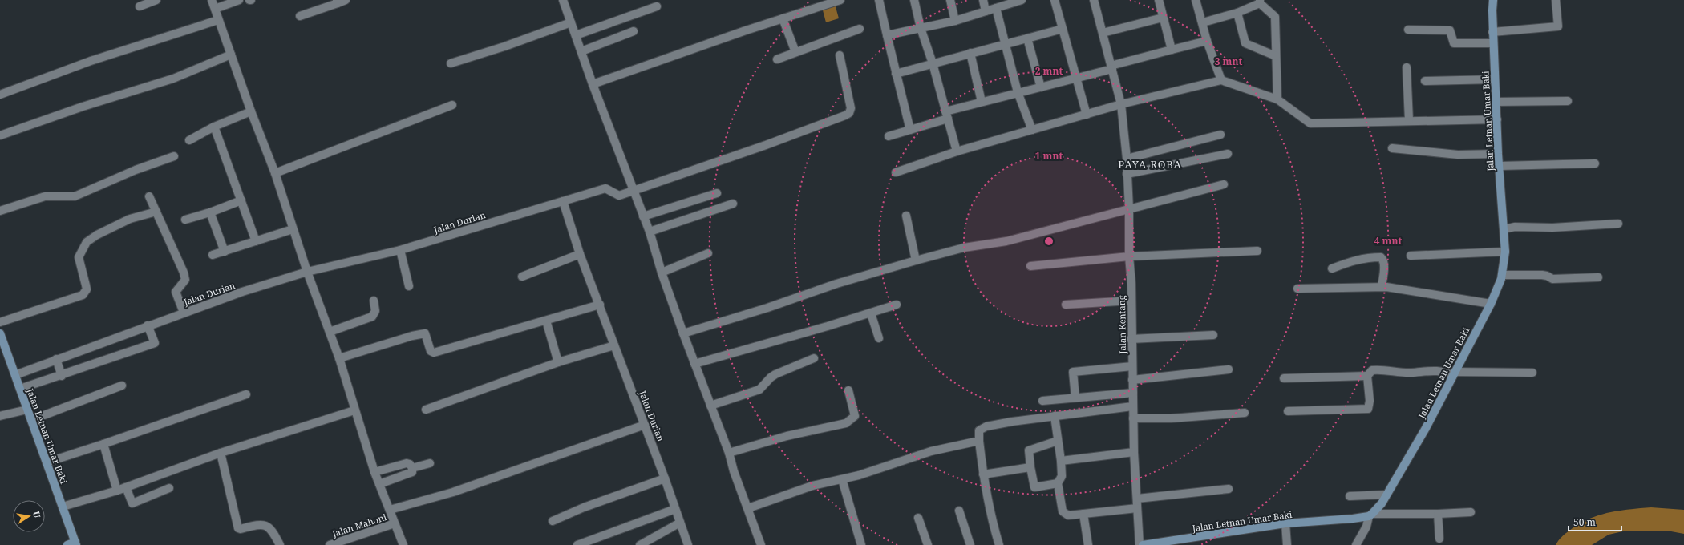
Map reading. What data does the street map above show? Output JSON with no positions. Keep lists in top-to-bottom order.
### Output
{
  "streets": {
    "street": [
      "Jalan Letnan Umar Baki",
      "Jalan Durian",
      "Jalan Kentang",
      "Jalan Mahoni"
    ]
  },
  "crossings": [
    ["Jalan Letnan Umar Baki", "Jalan Durian"]
  ],
  "districts": ["PAYA ROBA"],
  "scale_bar": "50 m",
  "north": "right",
  "rings": [
    "3 mnt",
    "2 mnt",
    "1 mnt",
    "4 mnt"
  ]
}
